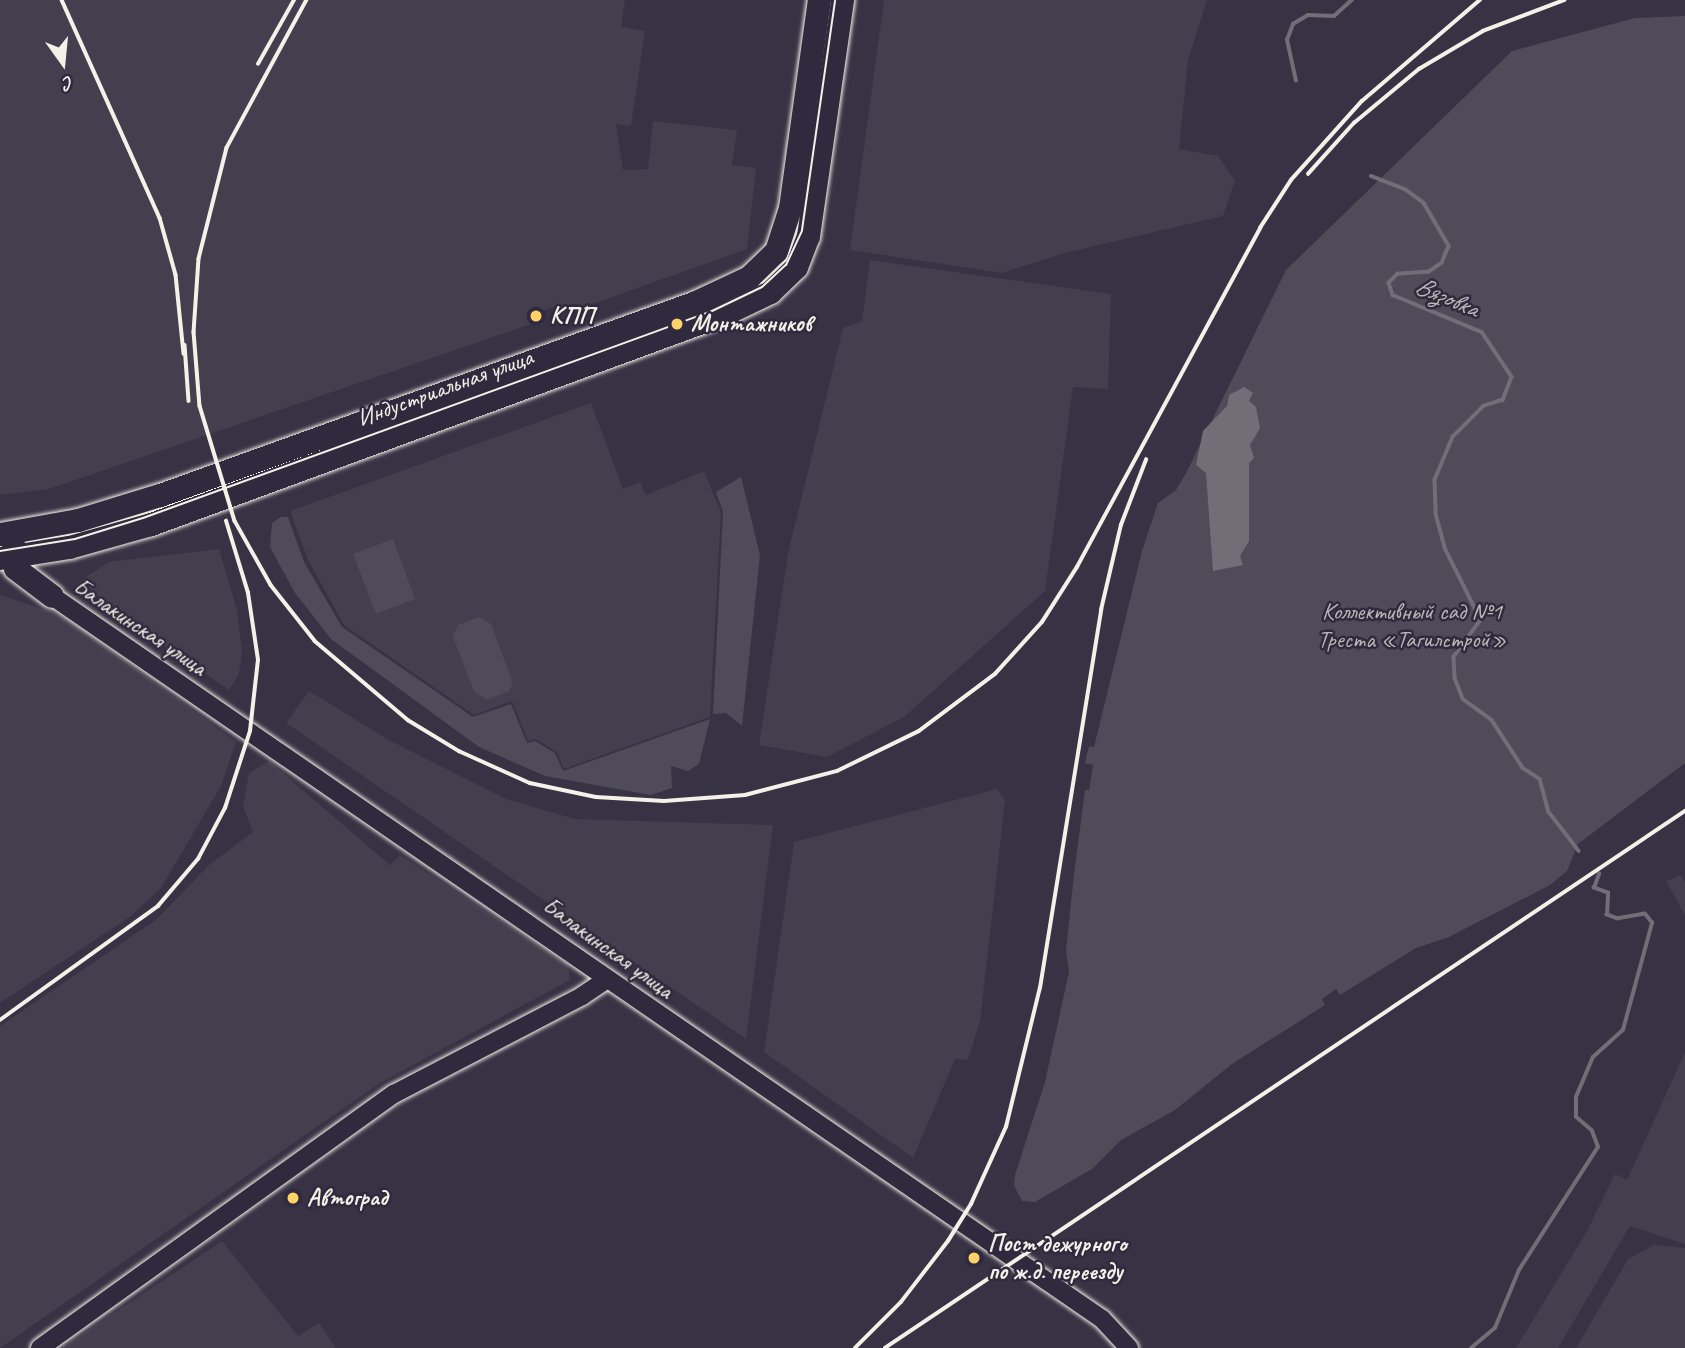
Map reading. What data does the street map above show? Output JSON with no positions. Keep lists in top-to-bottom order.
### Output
{
  "streets": {
    "main road": ["Индустриальная улица"],
    "street": ["Балакинская улица"]
  },
  "water": ["Вязовка"],
  "parks": ["Коллективный сад №1 Треста «Тагилстрой»"],
  "places": [
    "КПП",
    "Монтажников",
    "Автоград",
    "Пост дежурного по ж.д. переезду"
  ],
  "north": "bottom"
}
